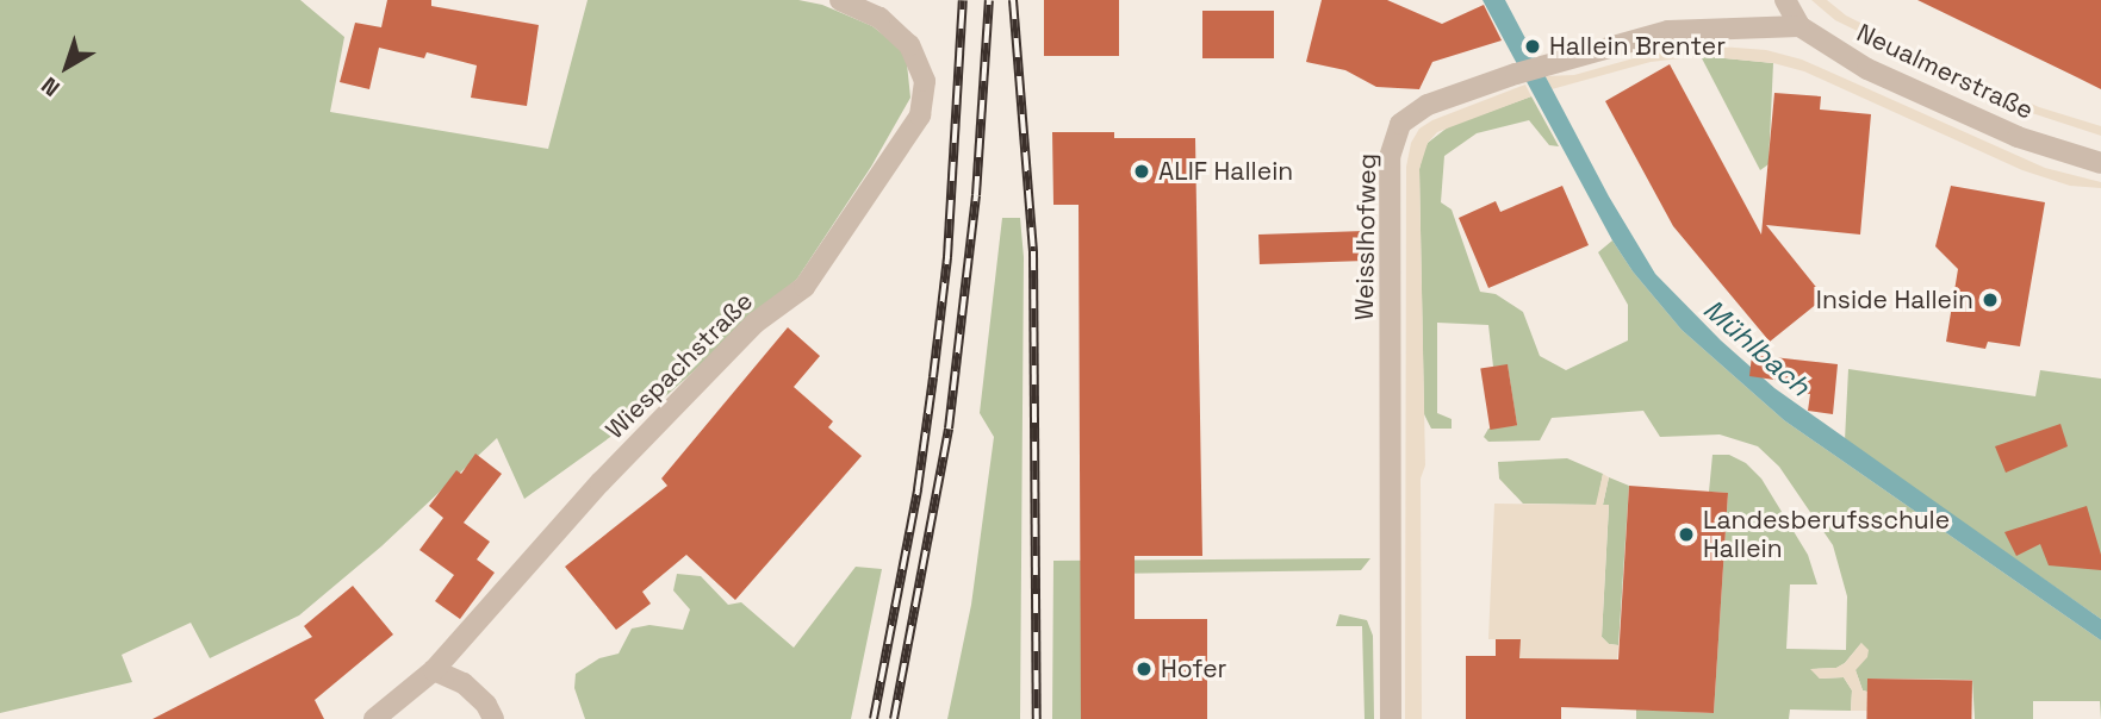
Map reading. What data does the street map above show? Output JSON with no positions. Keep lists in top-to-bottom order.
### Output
{
  "streets": {
    "street": ["Neualmerstraße", "Weisslhofweg", "Wiespachstraße"]
  },
  "crossings": [
    ["Neualmerstraße", "Weisslhofweg"]
  ],
  "water": ["Mühlbach"],
  "places": [
    "Hallein Brenter",
    "ALIF Hallein",
    "Inside Hallein",
    "Landesberufsschule Hallein",
    "Hofer"
  ],
  "north": "bottom left"
}
